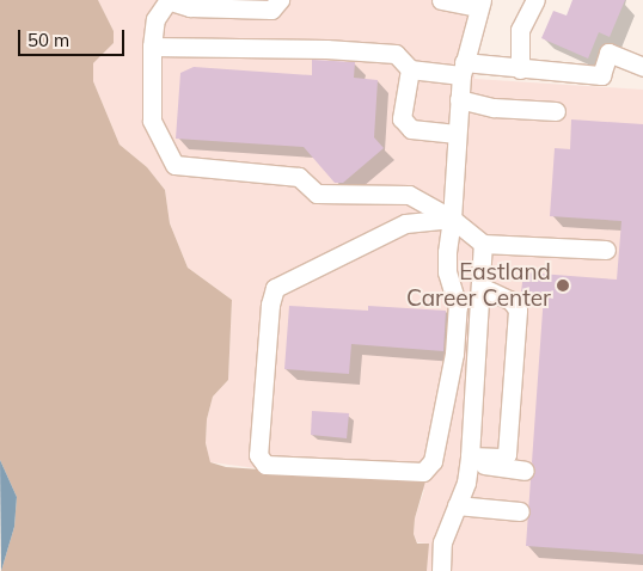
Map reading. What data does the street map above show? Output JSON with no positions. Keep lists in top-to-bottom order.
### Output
{
  "places": ["Eastland Career Center"],
  "scale_bar": "50 m"
}
